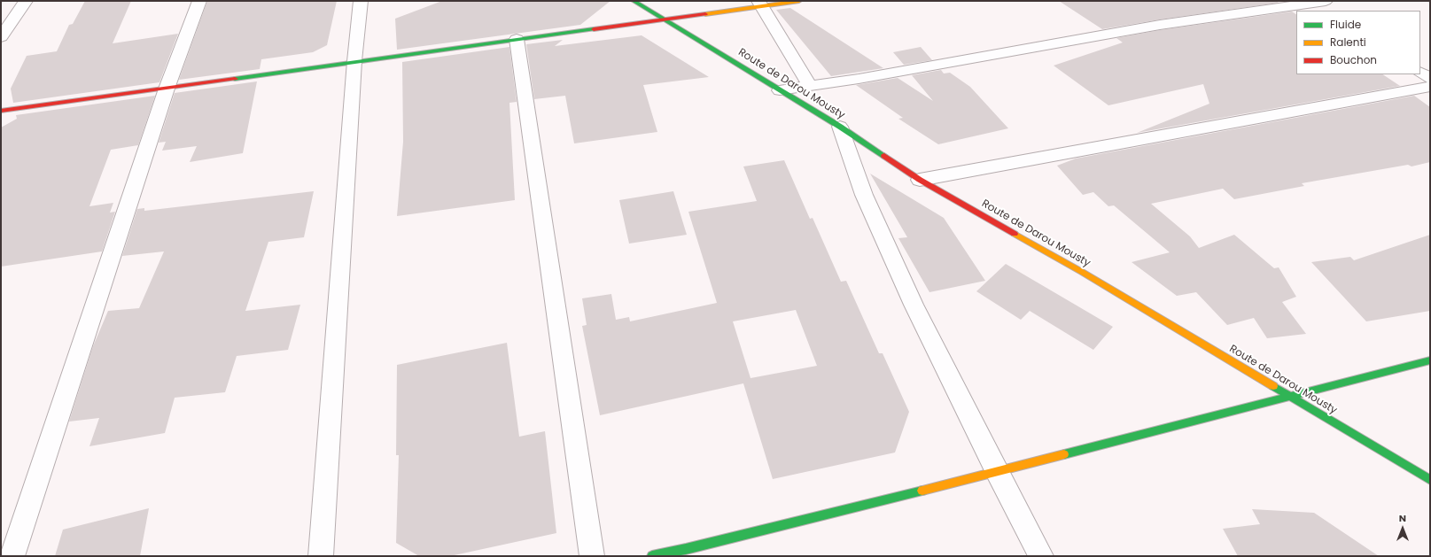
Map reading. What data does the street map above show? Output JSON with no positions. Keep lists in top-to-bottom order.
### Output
{
  "streets": {
    "street": ["Route de Darou Mousty"]
  },
  "legend": ["Fluide", "Ralenti", "Bouchon"],
  "north": "top"
}
